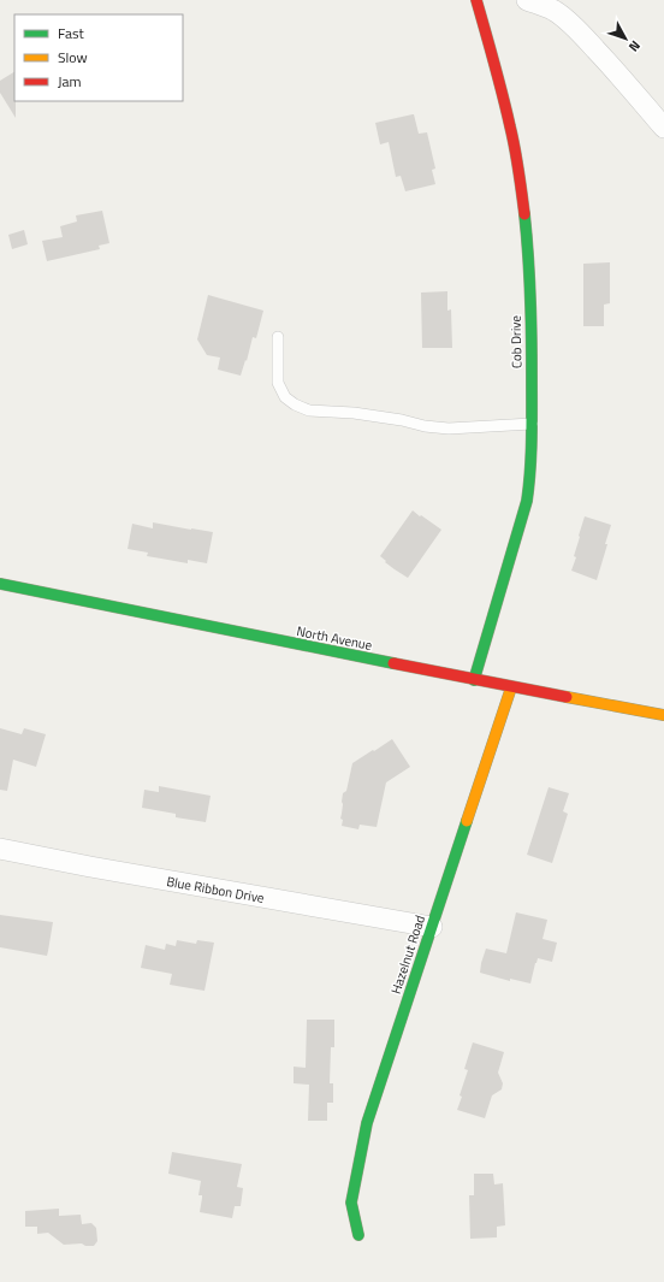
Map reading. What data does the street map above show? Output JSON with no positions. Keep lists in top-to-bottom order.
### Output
{
  "streets": {
    "street": [
      "Cob Drive",
      "North Avenue",
      "Blue Ribbon Drive",
      "Hazelnut Road"
    ]
  },
  "crossings": [
    ["Cob Drive", "North Avenue"],
    ["North Avenue", "Hazelnut Road"],
    ["Blue Ribbon Drive", "Hazelnut Road"]
  ],
  "legend": ["Fast", "Slow", "Jam"],
  "north": "bottom right"
}
